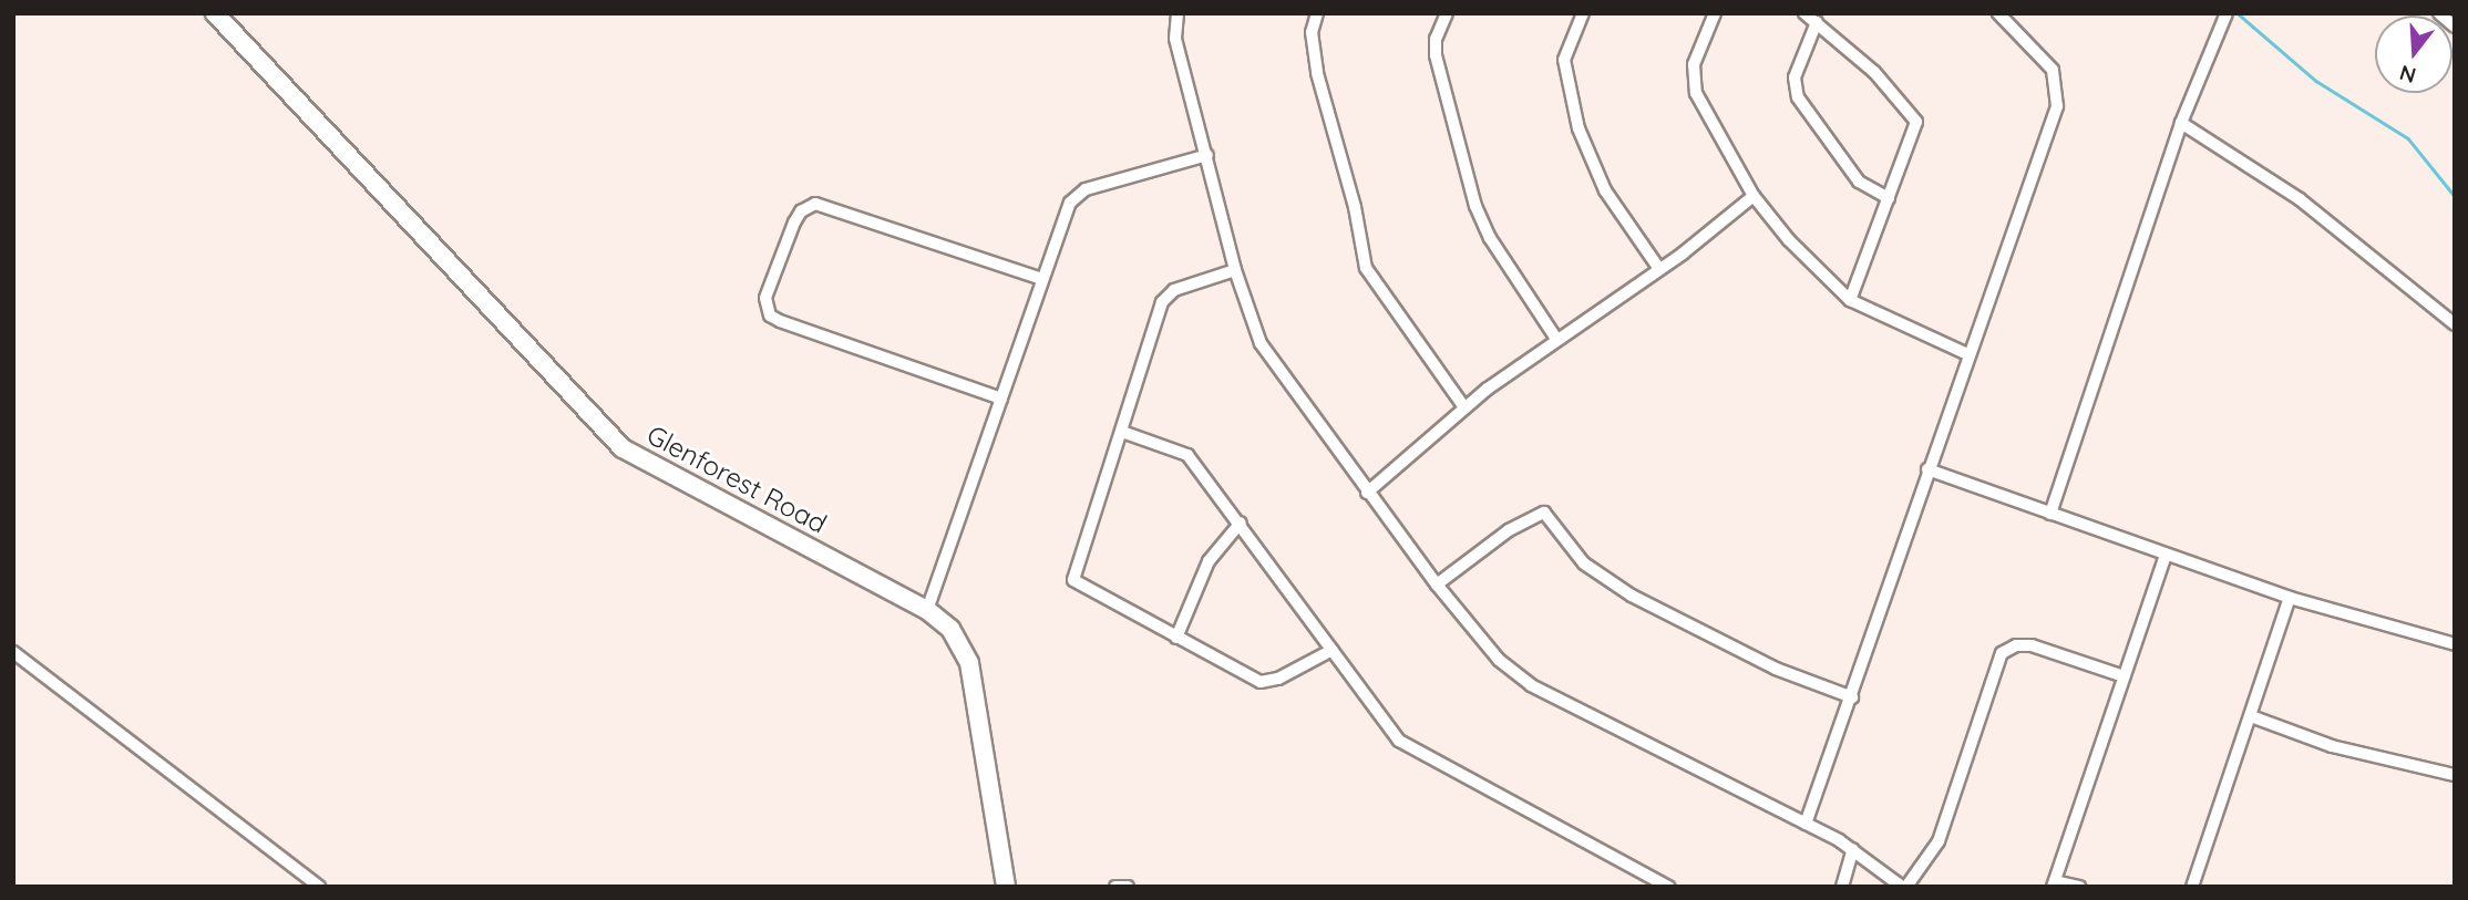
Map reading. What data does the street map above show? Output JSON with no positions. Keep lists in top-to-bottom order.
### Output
{
  "streets": {
    "street": ["Glenforest Road"]
  },
  "north": "bottom"
}
